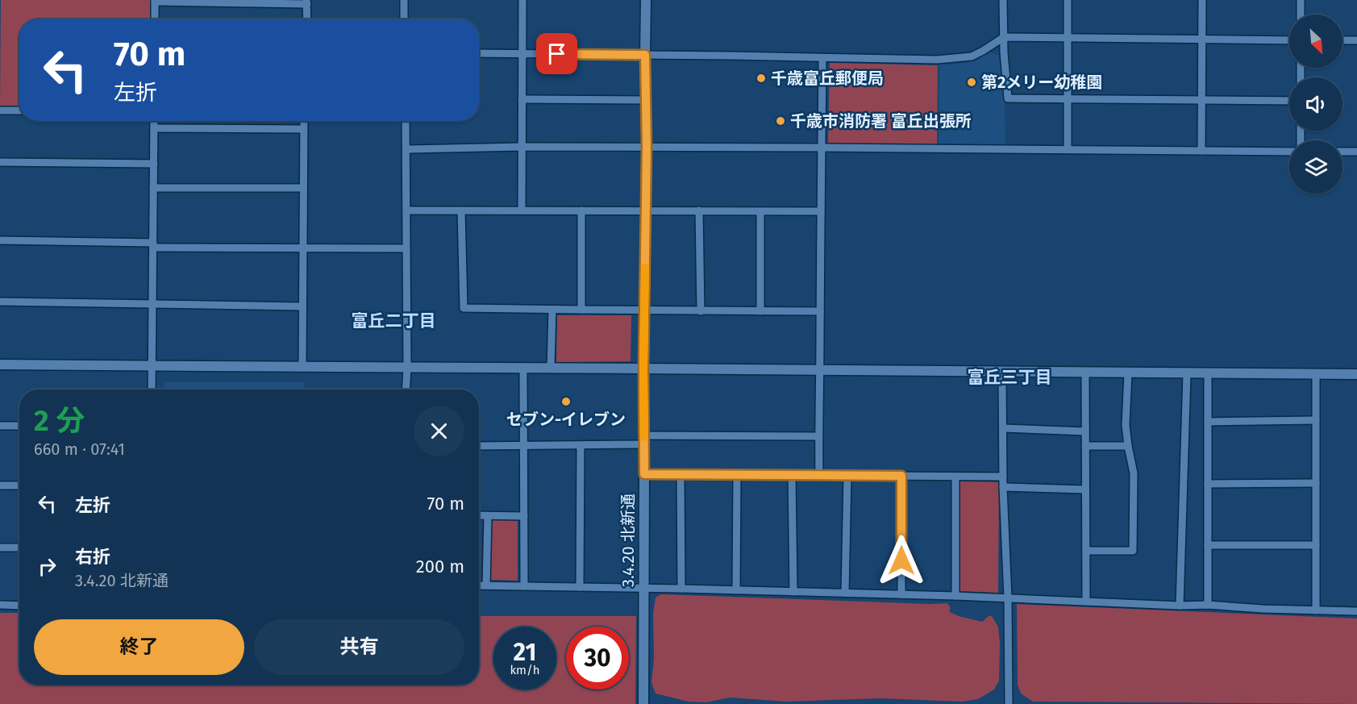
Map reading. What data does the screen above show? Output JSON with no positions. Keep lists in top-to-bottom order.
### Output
{
  "streets": {
    "street": ["3.4.20 北新通"]
  },
  "districts": ["富丘二丁目", "富丘三丁目"],
  "places": [
    "千歳富丘郵便局",
    "第2メリー幼稚園",
    "千歳市消防署 富丘出張所",
    "セブン-イレブン"
  ],
  "north": "bottom right",
  "page": {
    "turn": ["70 m", "左折"],
    "heading": ["2 分", "660 m · 07:41"],
    "list": [
      {
        "name": "左折",
        "value": "70 m"
      },
      {
        "name": "右折",
        "note": "3.4.20 北新通",
        "value": "200 m"
      }
    ],
    "buttons": ["終了", "共有"],
    "speed": "21 km/h",
    "limit": "30"
  }
}
